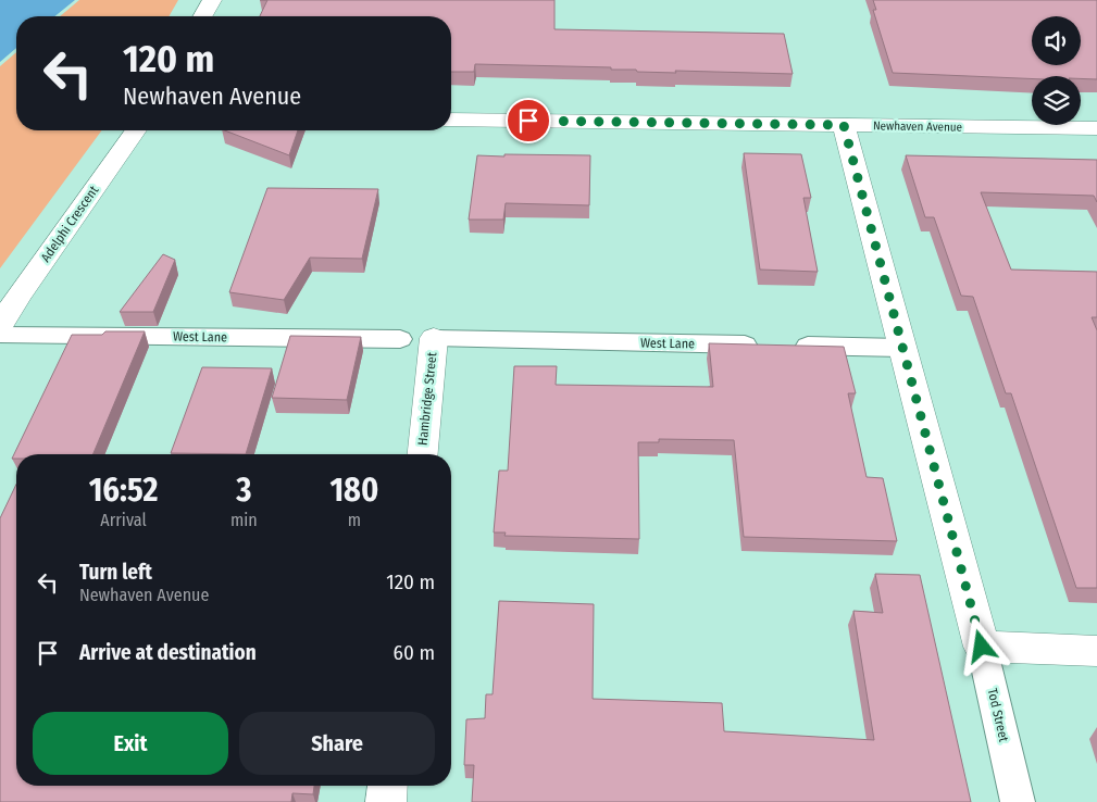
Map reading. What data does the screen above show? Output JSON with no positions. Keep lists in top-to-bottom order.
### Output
{
  "streets": {
    "street": [
      "Newhaven Avenue",
      "Adelphi Crescent",
      "Hambridge Street",
      "Tod Street"
    ],
    "lane": ["West Lane"]
  },
  "crossings": [
    ["Newhaven Avenue", "Tod Street"],
    ["West Lane", "Hambridge Street"],
    ["West Lane", "Tod Street"]
  ],
  "page": {
    "turn": ["120 m", "Newhaven Avenue"],
    "eta": [
      "16:52",
      "Arrival",
      "3",
      "min",
      "180",
      "m"
    ],
    "list": [
      {
        "name": "Turn left",
        "note": "Newhaven Avenue",
        "value": "120 m"
      },
      {
        "name": "Arrive at destination",
        "value": "60 m"
      }
    ],
    "buttons": ["Exit", "Share"]
  }
}
